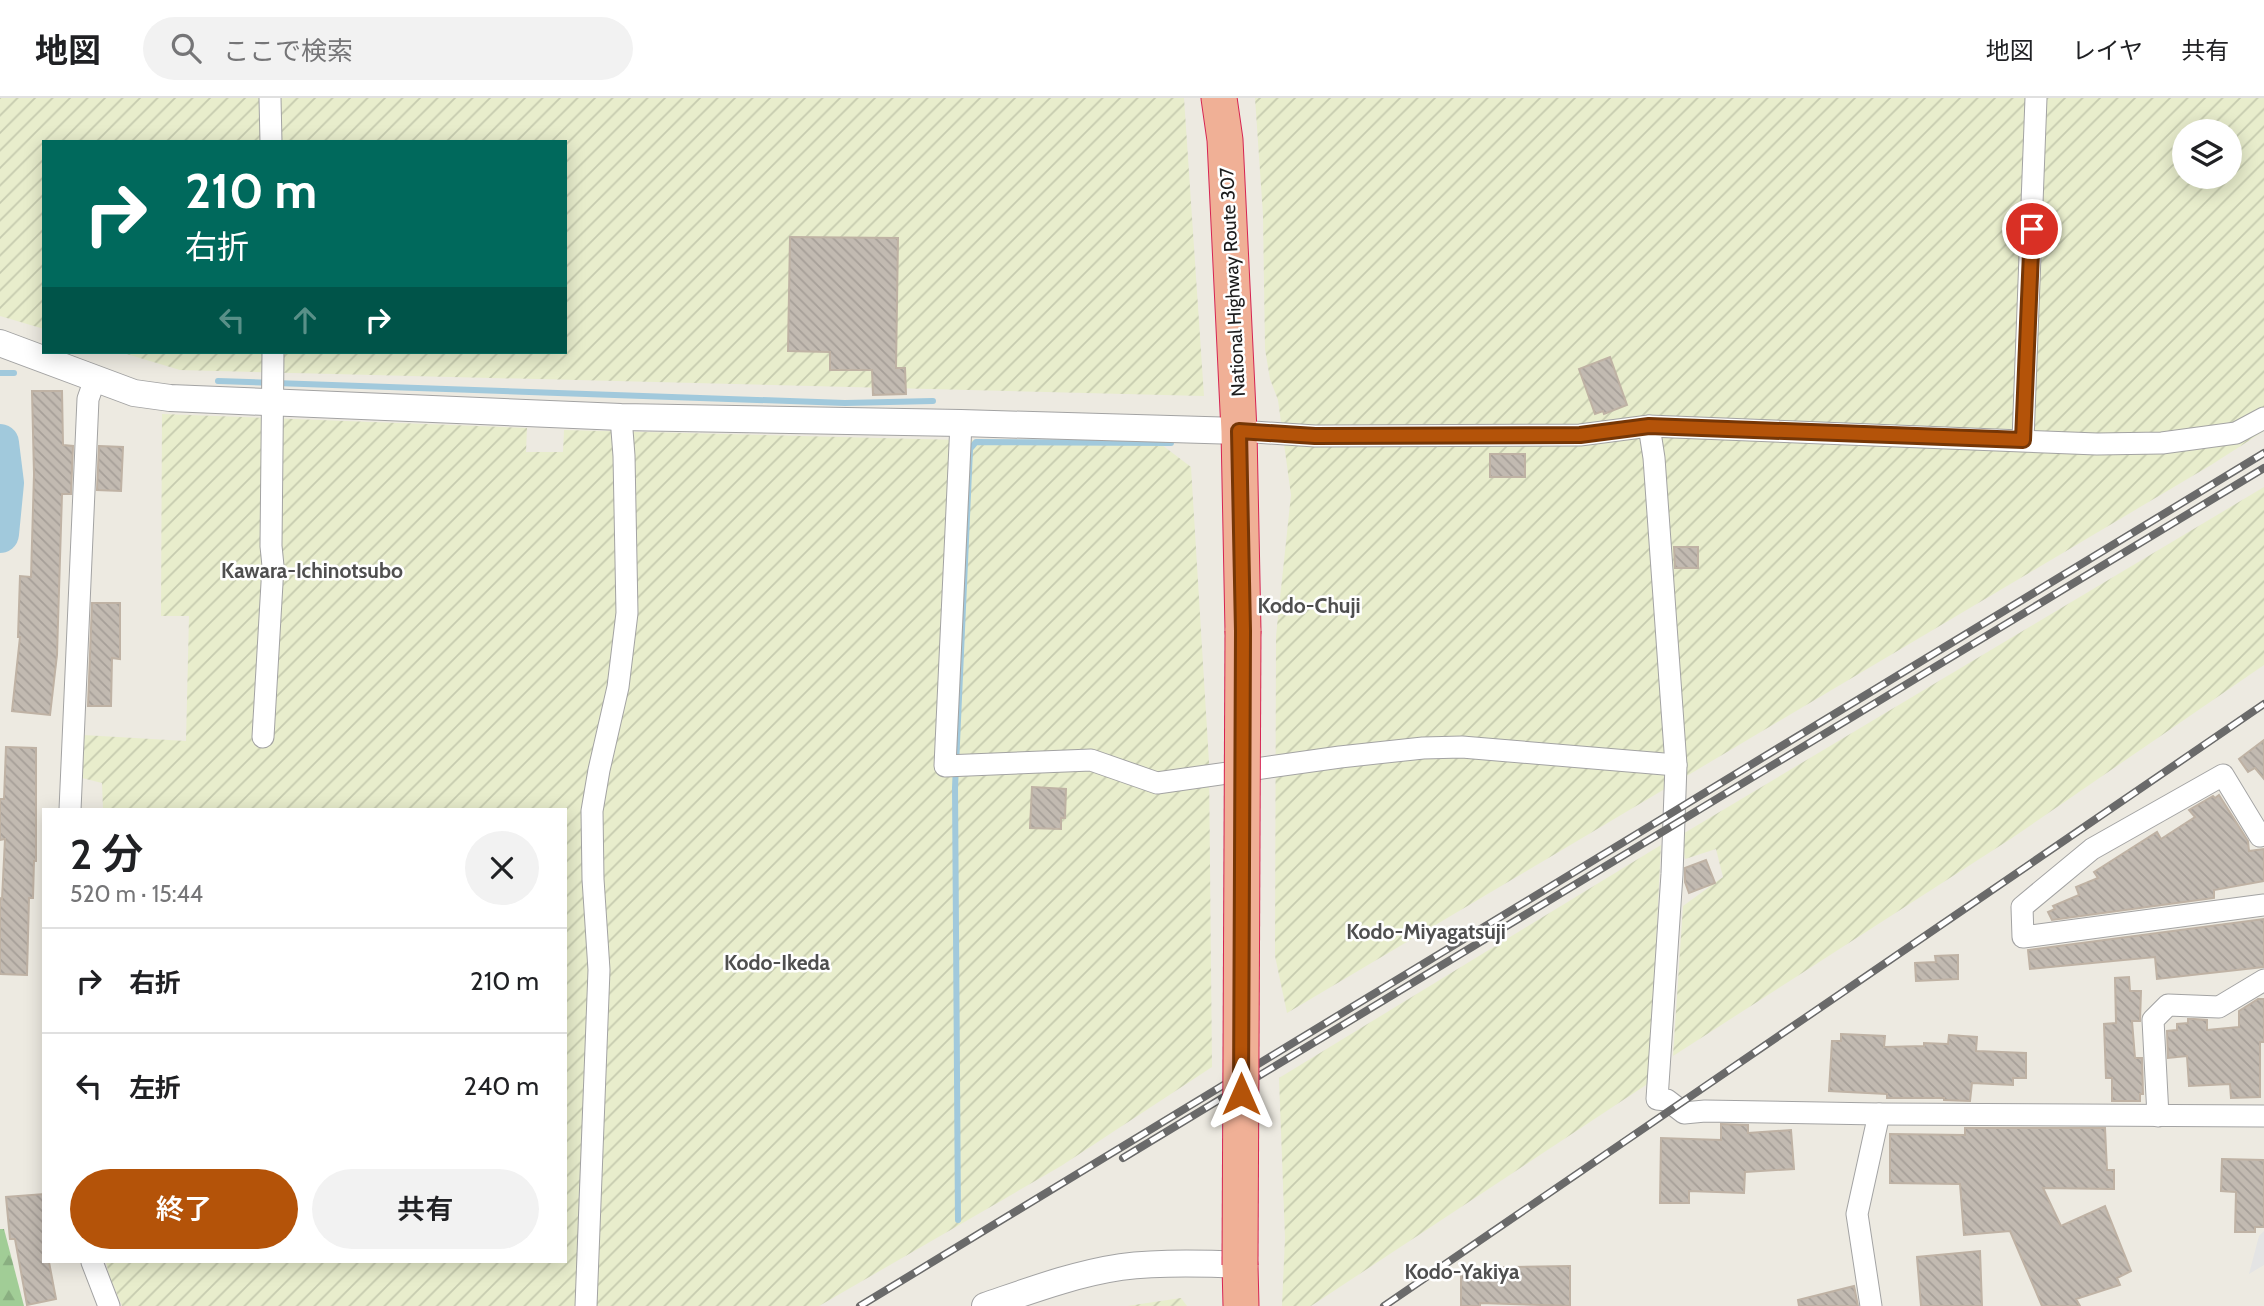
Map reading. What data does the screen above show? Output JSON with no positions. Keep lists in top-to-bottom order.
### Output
{
  "streets": {
    "highway": ["National Highway Route 307"]
  },
  "districts": [
    "Kawara-Ichinotsubo",
    "Kodo-Chuji",
    "Kodo-Miyagatsuji",
    "Kodo-Ikeda",
    "Kodo-Yakiya"
  ],
  "page": {
    "header": "地図",
    "search": "ここで検索",
    "nav": ["地図", "レイヤ", "共有"],
    "turn": ["210 m", "右折"],
    "heading": ["2 分", "520 m · 15:44"],
    "list": [
      {
        "name": "右折",
        "value": "210 m"
      },
      {
        "name": "左折",
        "value": "240 m"
      }
    ],
    "buttons": ["終了", "共有"]
  }
}
